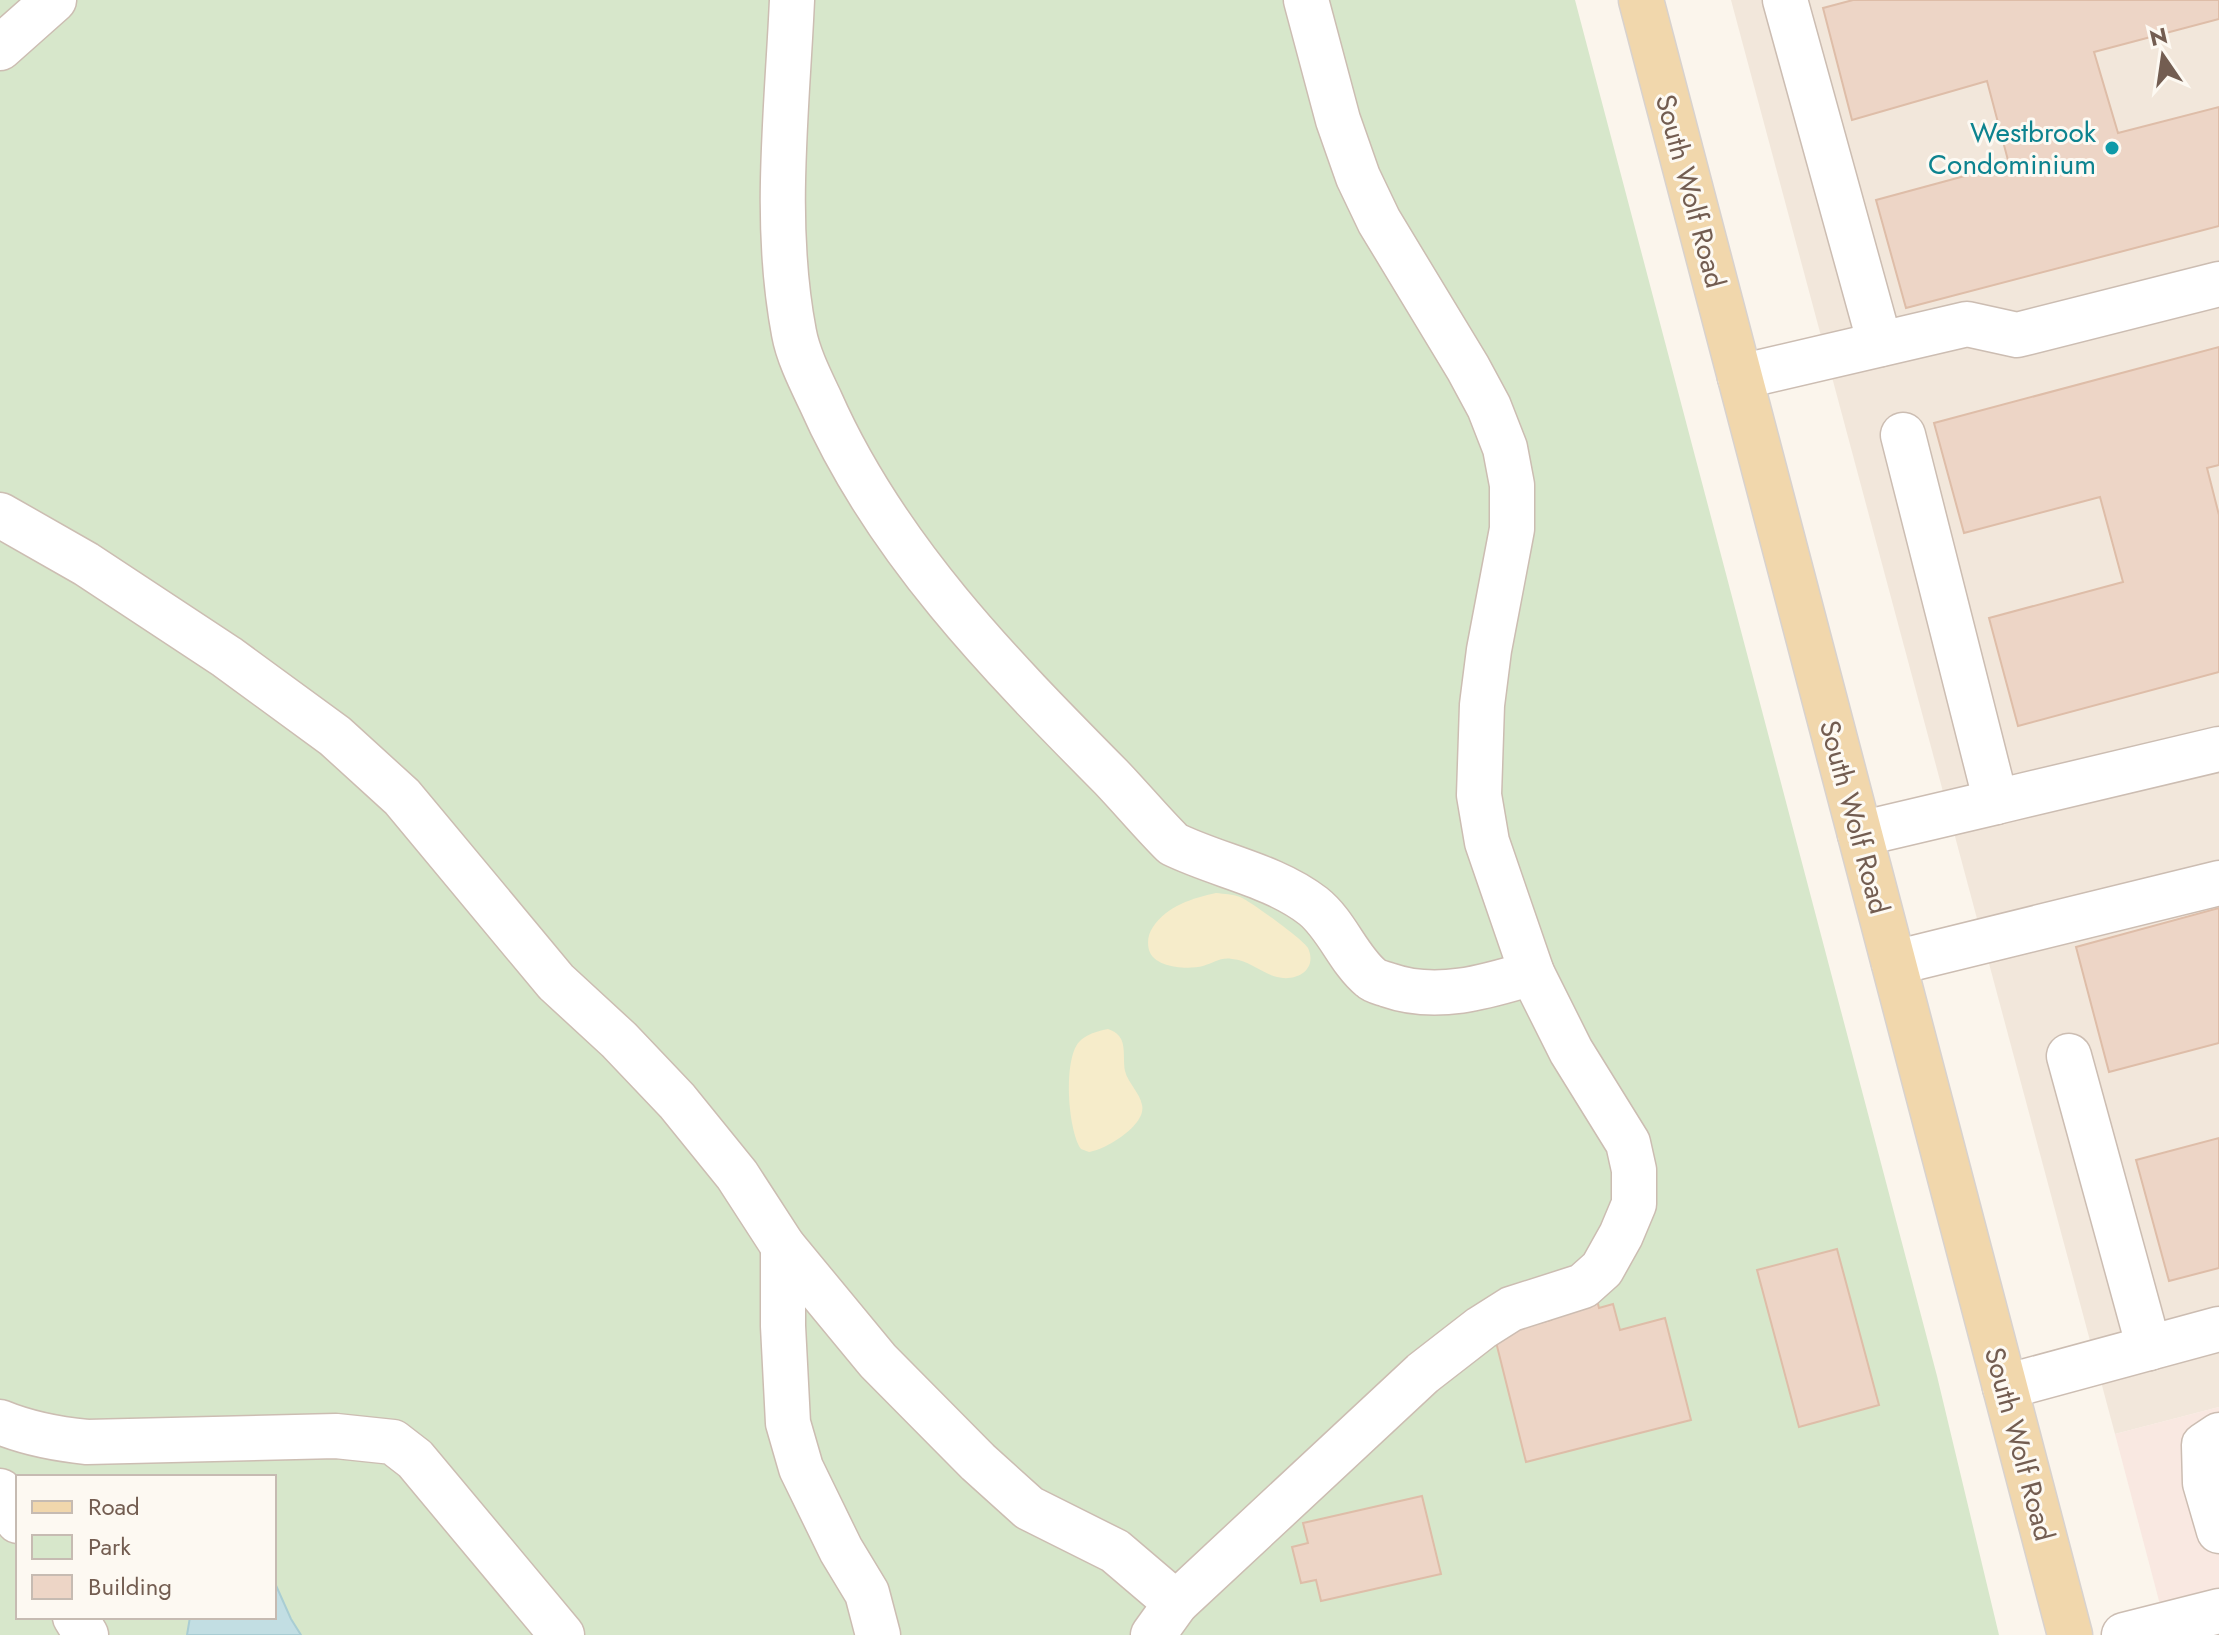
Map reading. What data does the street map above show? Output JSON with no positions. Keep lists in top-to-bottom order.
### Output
{
  "streets": {
    "main road": ["South Wolf Road"]
  },
  "places": ["Westbrook Condominium"],
  "legend": ["Road", "Park", "Building"],
  "north": "top"
}
